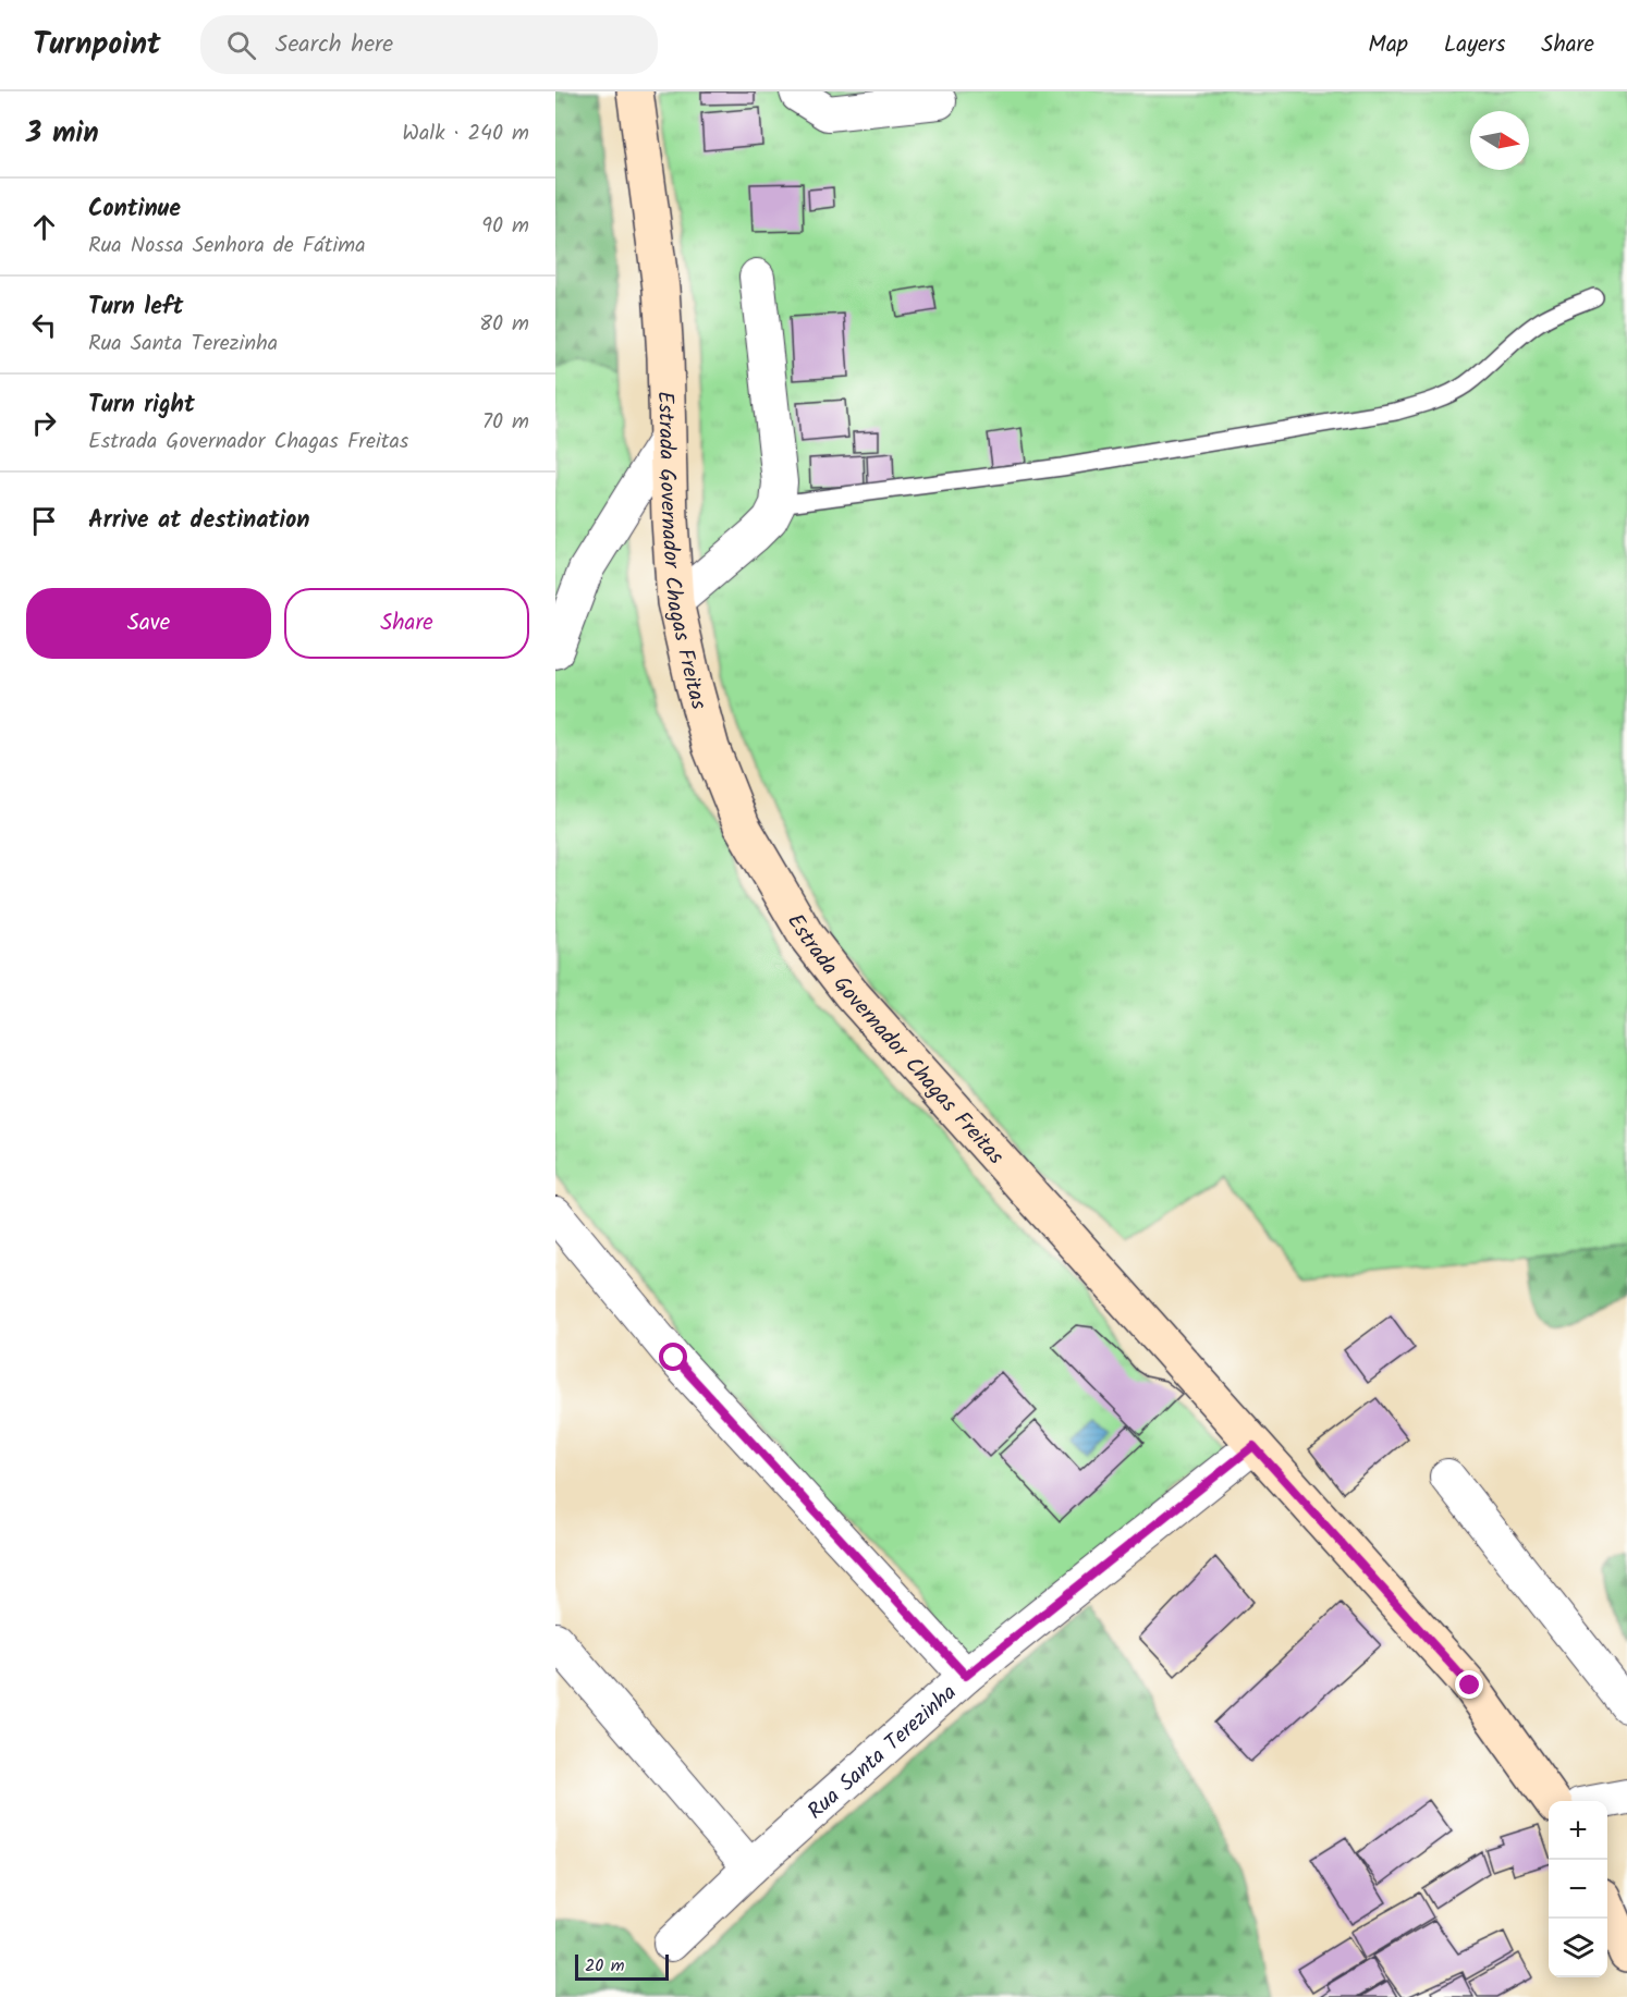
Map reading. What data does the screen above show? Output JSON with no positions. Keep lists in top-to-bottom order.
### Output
{
  "streets": {
    "main road": ["Estrada Governador Chagas Freitas"],
    "street": ["Rua Santa Terezinha"]
  },
  "crossings": [
    ["Estrada Governador Chagas Freitas", "Rua Santa Terezinha"]
  ],
  "scale_bar": "20 m",
  "north": "right",
  "page": {
    "header": "Turnpoint",
    "search": "Search here",
    "nav": ["Map", "Layers", "Share"],
    "heading": ["3 min", "Walk · 240 m"],
    "list": [
      ["Continue", "Rua Nossa Senhora de Fátima", "90 m"],
      ["Turn left", "Rua Santa Terezinha", "80 m"],
      ["Turn right", "Estrada Governador Chagas Freitas", "70 m"],
      "Arrive at destination"
    ],
    "buttons": ["Save", "Share"],
    "map_buttons": ["+", "−"],
    "scale": "20 m"
  }
}
